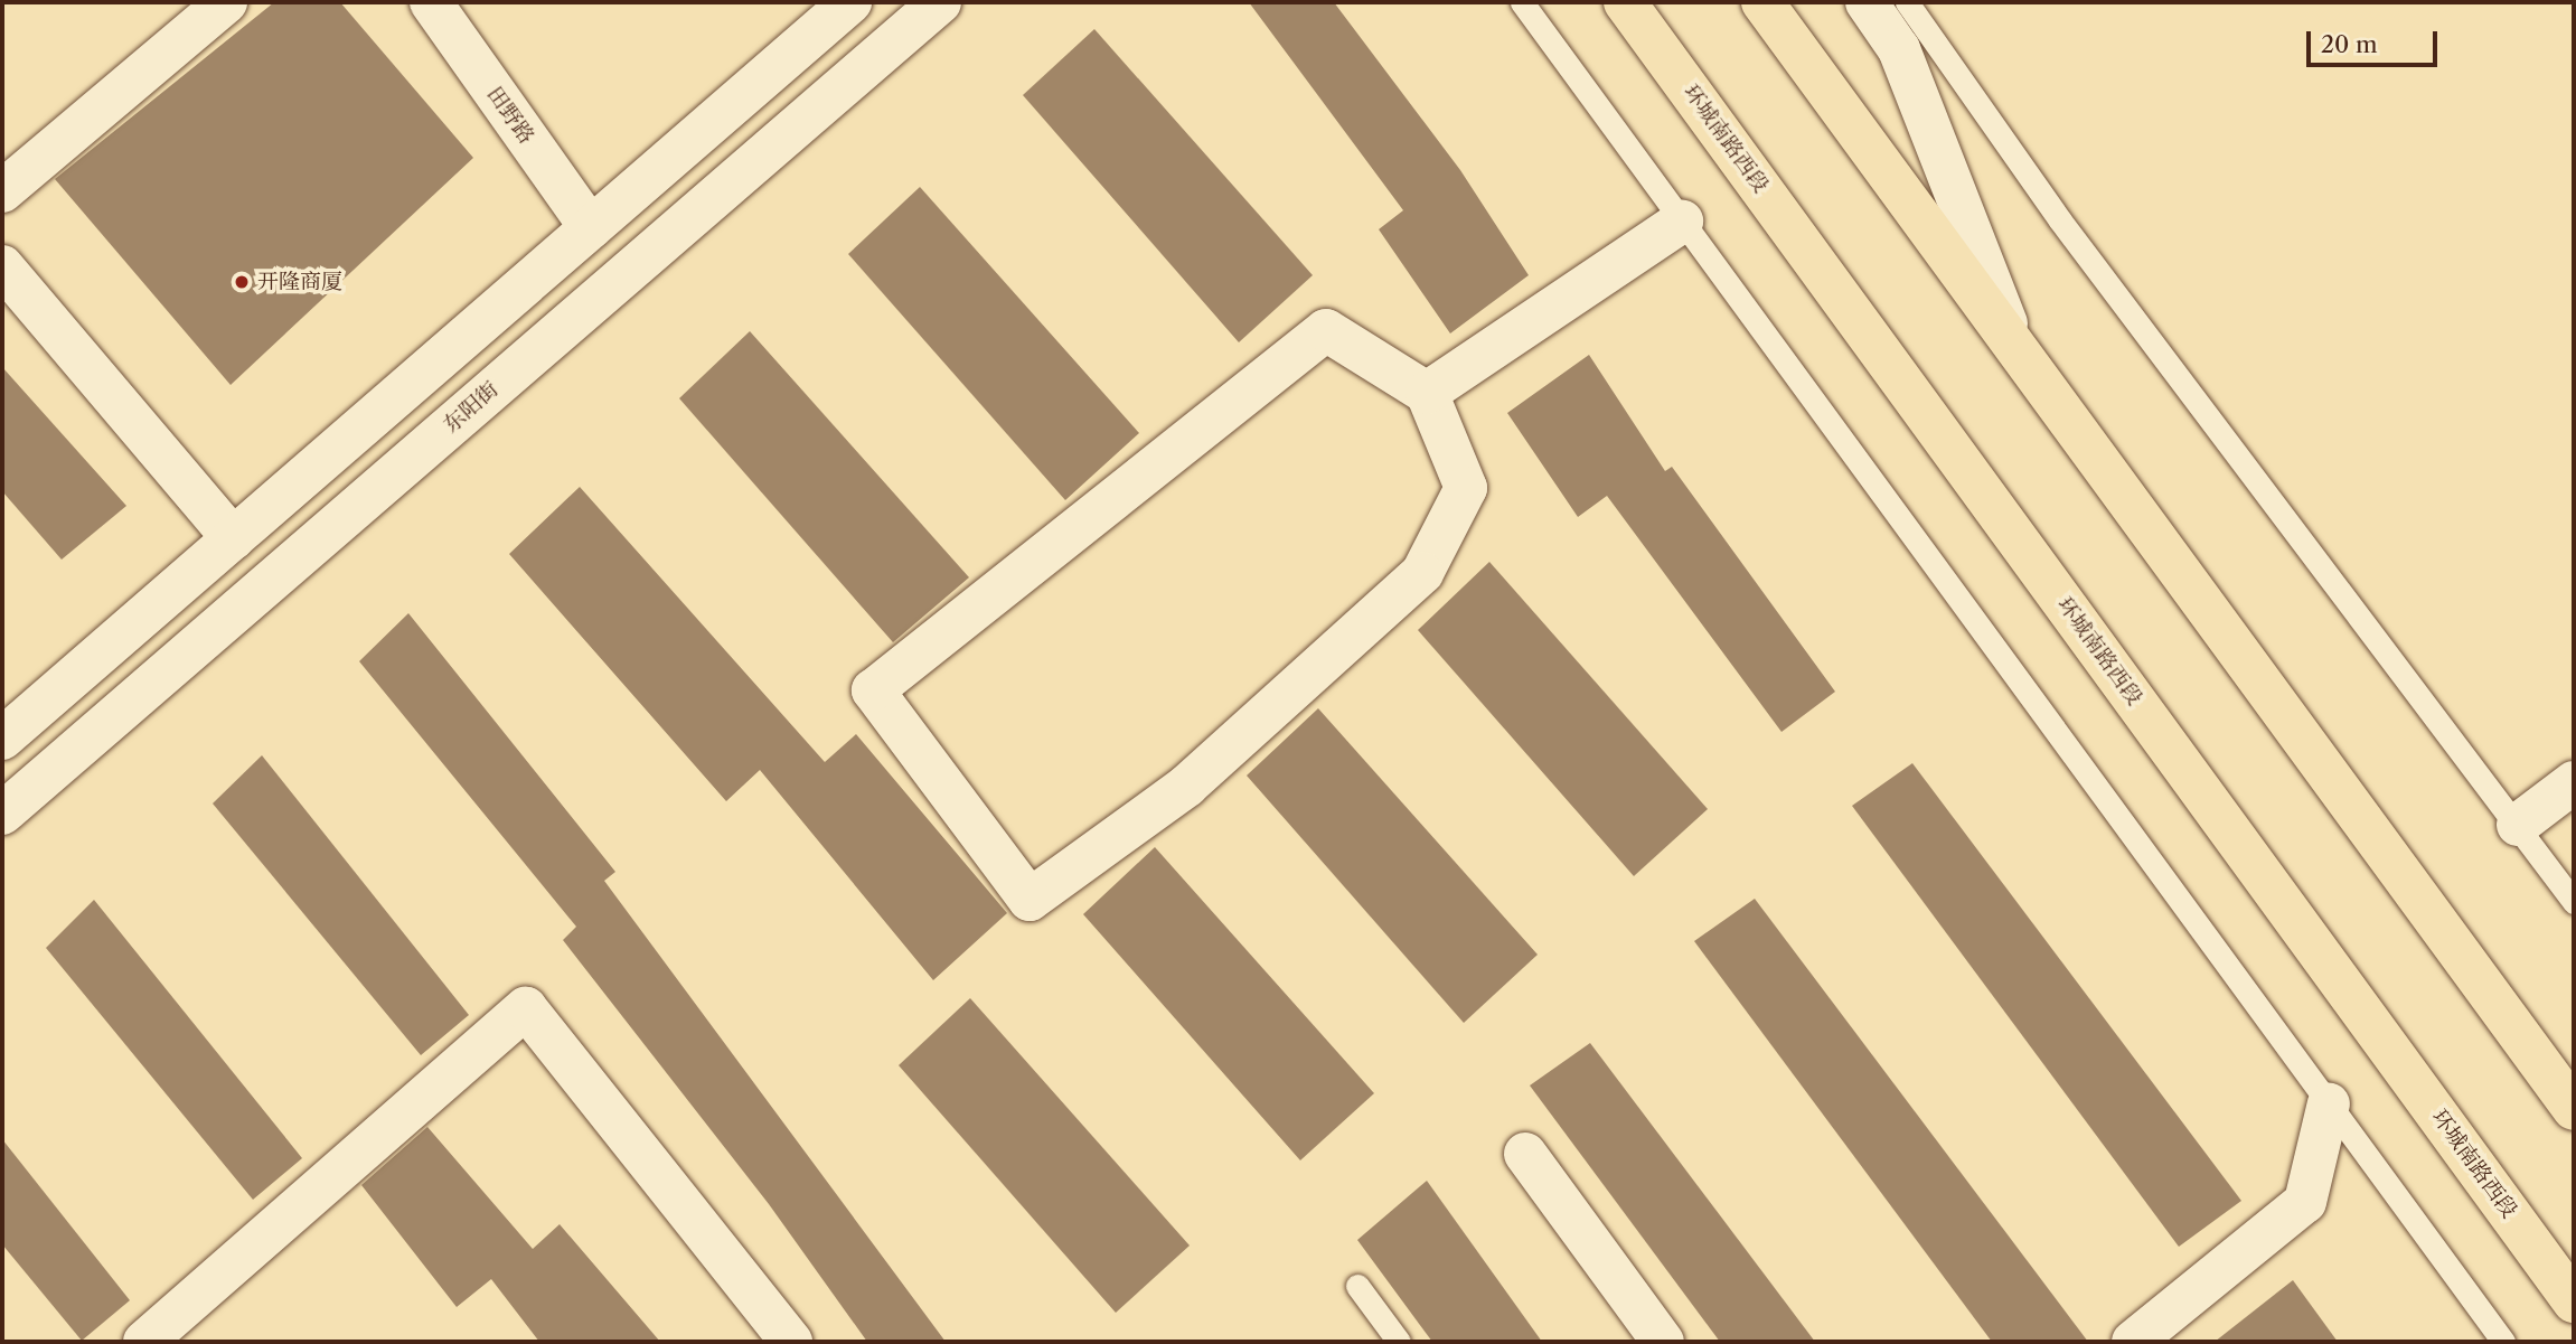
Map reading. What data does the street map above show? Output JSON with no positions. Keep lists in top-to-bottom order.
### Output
{
  "streets": {
    "main road": ["环城南路西段"],
    "street": ["田野路", "东阳街"]
  },
  "places": ["开隆商厦"],
  "scale_bar": "20 m"
}
